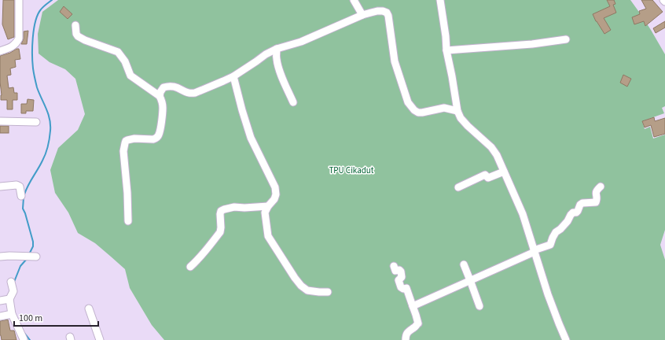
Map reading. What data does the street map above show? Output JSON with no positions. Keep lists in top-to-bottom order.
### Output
{
  "parks": ["TPU Cikadut"],
  "scale_bar": "100 m"
}
